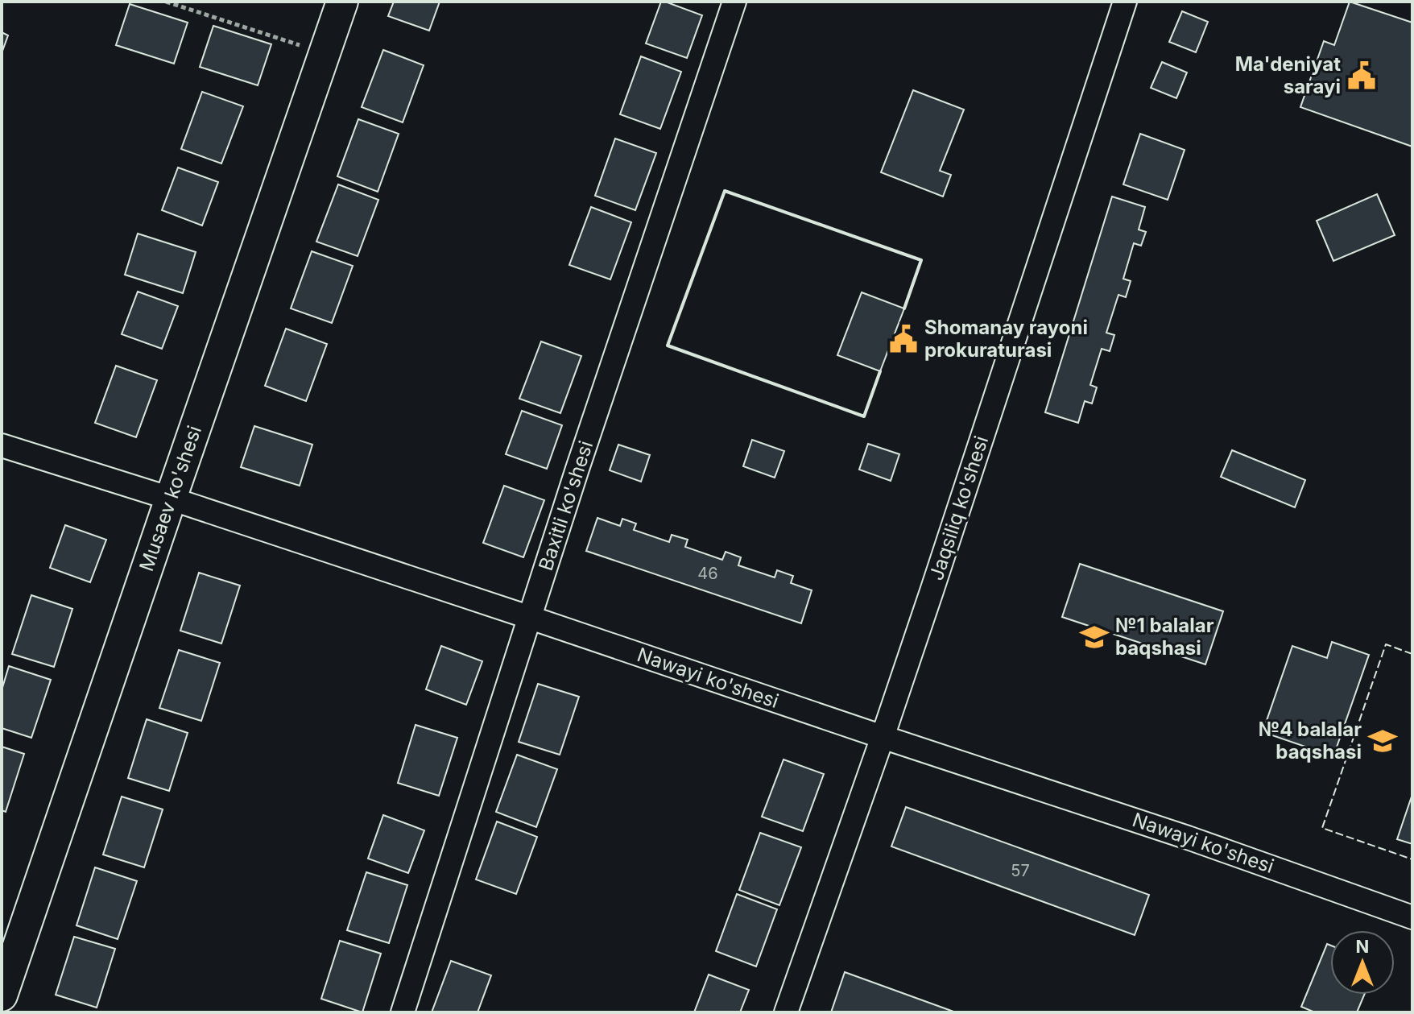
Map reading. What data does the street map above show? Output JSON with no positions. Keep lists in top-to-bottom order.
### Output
{
  "streets": {
    "street": [
      "Musaev ko'shesi",
      "Baxitli ko'shesi",
      "Jaqsiliq ko'shesi",
      "Nawayi ko'shesi"
    ]
  },
  "crossings": [
    ["Musaev ko'shesi", "Nawayi ko'shesi"],
    ["Baxitli ko'shesi", "Nawayi ko'shesi"],
    ["Jaqsiliq ko'shesi", "Nawayi ko'shesi"]
  ],
  "places": {
    "public building": ["Ma'deniyat sarayi", "Shomanay rayoni prokuraturasi"],
    "school or university": ["№1 balalar baqshasi", "№4 balalar baqshasi"]
  },
  "house_numbers": ["46", "57"],
  "north": "top"
}
